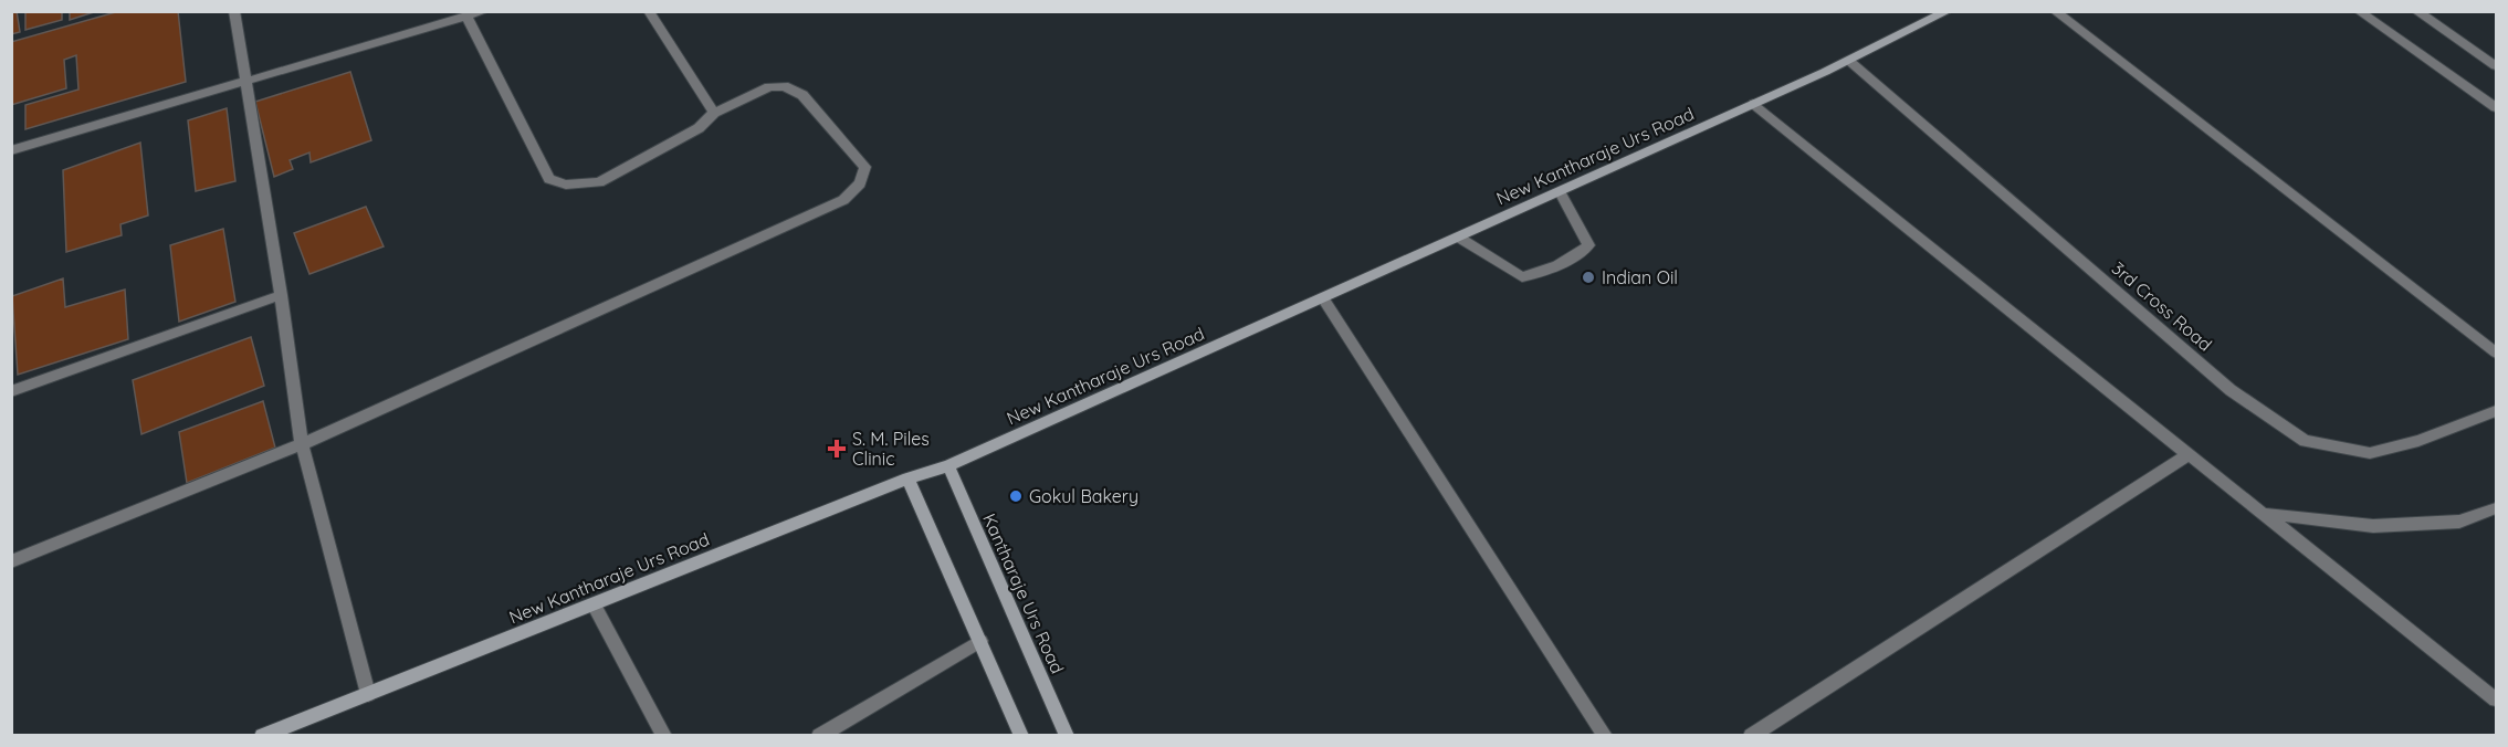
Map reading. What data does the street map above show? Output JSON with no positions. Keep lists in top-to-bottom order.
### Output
{
  "streets": {
    "main road": ["New Kantharaje Urs Road", "Kantharaje Urs Road"],
    "street": ["3rd Cross Road"]
  },
  "crossings": [
    ["New Kantharaje Urs Road", "3rd Cross Road"],
    ["New Kantharaje Urs Road", "Kantharaje Urs Road"]
  ],
  "places": {
    "other": ["Indian Oil", "Gokul Bakery"],
    "health": ["S. M. Piles Clinic"]
  }
}
